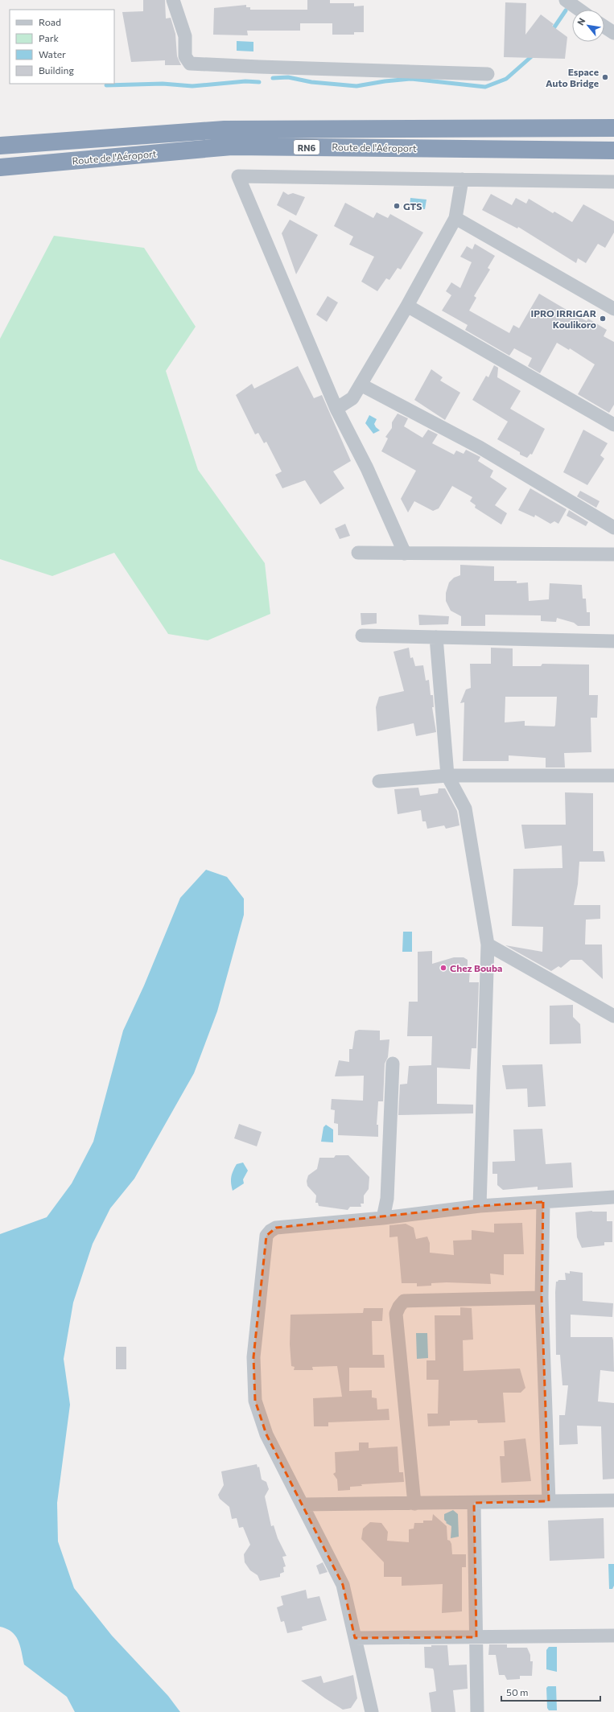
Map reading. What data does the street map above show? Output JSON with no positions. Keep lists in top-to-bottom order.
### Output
{
  "streets": {
    "highway": ["RN6", "Route de l'Aéroport"]
  },
  "places": [
    "Espace Auto Bridge",
    "GTS",
    "IPRO IRRIGAR Koulikoro",
    "Chez Bouba"
  ],
  "legend": [
    "Road",
    "Park",
    "Water",
    "Building"
  ],
  "scale_bar": "50 m",
  "north": "top left"
}
